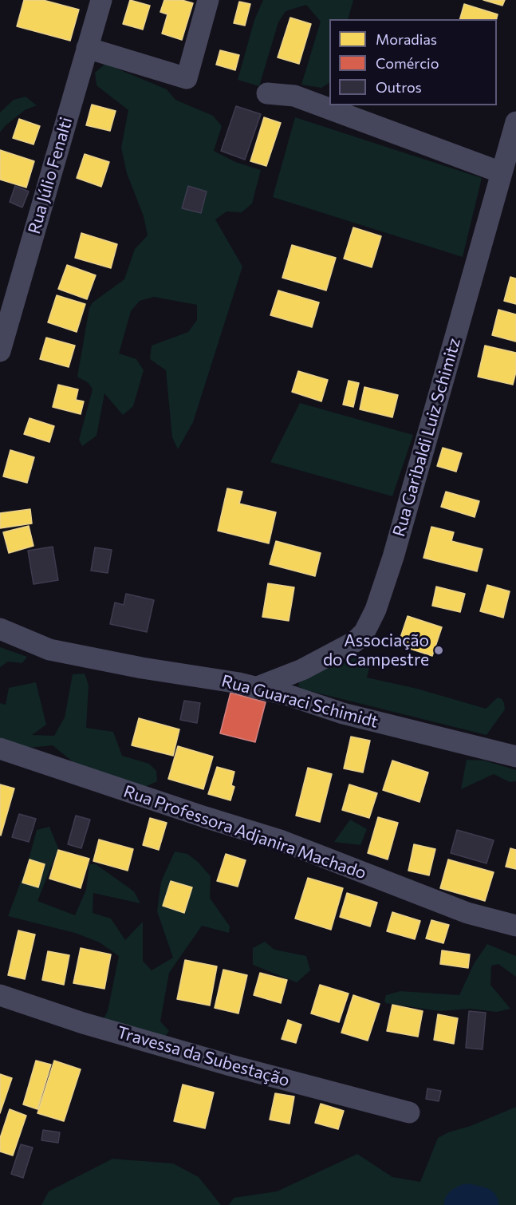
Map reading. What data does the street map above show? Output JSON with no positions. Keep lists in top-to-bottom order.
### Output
{
  "streets": {
    "street": [
      "Rua Júlio Fenalti",
      "Rua Garibaldi Luiz Schimitz",
      "Rua Guaraci Schimidt",
      "Rua Professora Adjanira Machado",
      "Travessa da Subestação"
    ]
  },
  "crossings": [
    ["Rua Garibaldi Luiz Schimitz", "Rua Guaraci Schimidt"]
  ],
  "places": ["Associação do Campestre"],
  "legend": ["Moradias", "Comércio", "Outros"]
}
